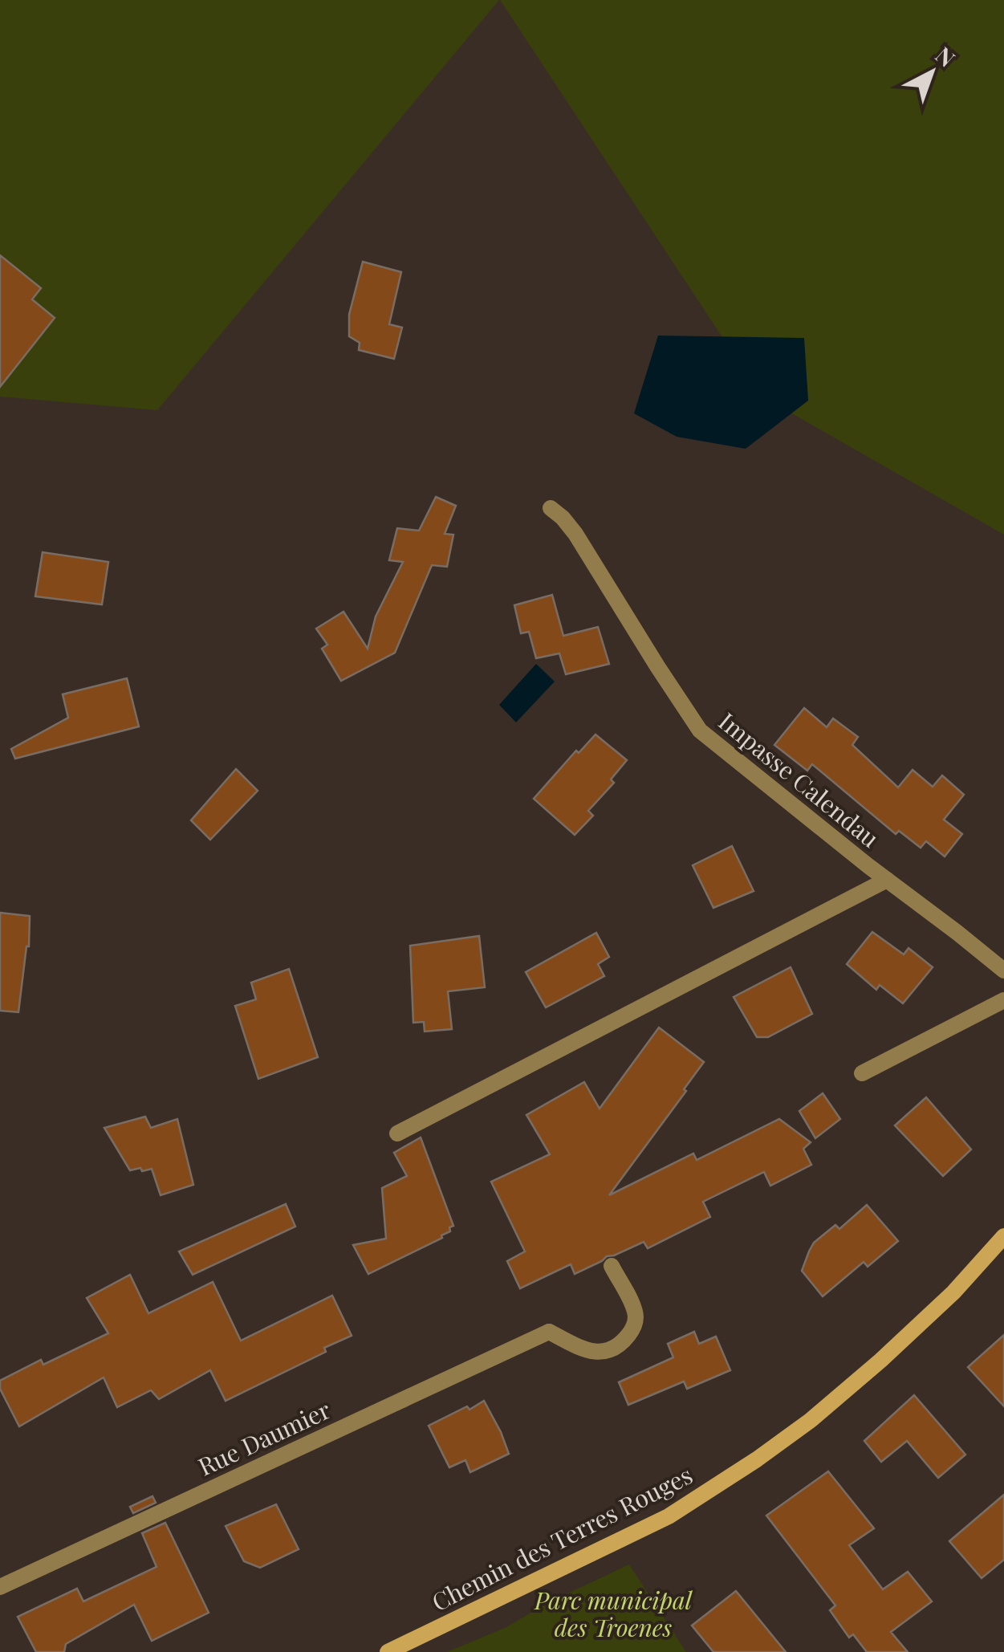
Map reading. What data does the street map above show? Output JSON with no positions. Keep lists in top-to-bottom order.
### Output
{
  "streets": {
    "main road": ["Chemin des Terres Rouges"],
    "street": ["Impasse Calendau", "Rue Daumier"]
  },
  "parks": ["Parc municipal des Troenes"],
  "north": "top right"
}
